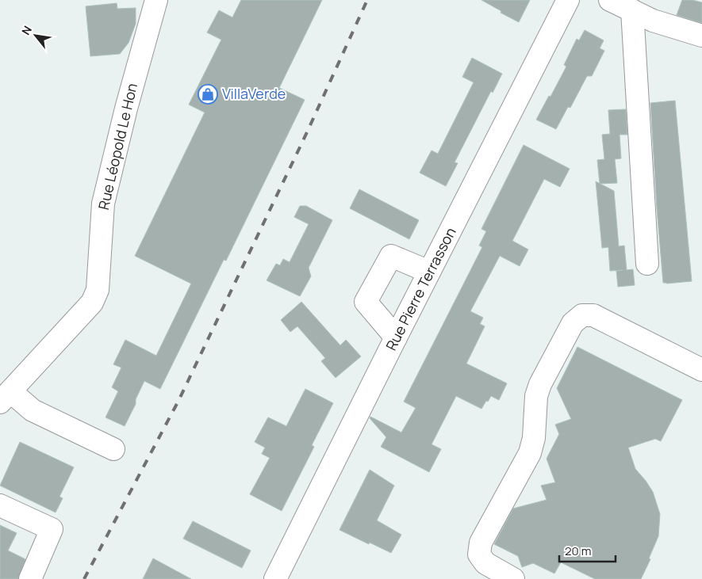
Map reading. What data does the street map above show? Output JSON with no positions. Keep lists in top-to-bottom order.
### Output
{
  "streets": {
    "street": ["Rue Léopold Le Hon", "Rue Pierre Terrasson"]
  },
  "places": {
    "shop": ["VillaVerde"]
  },
  "scale_bar": "20 m",
  "north": "top left"
}
